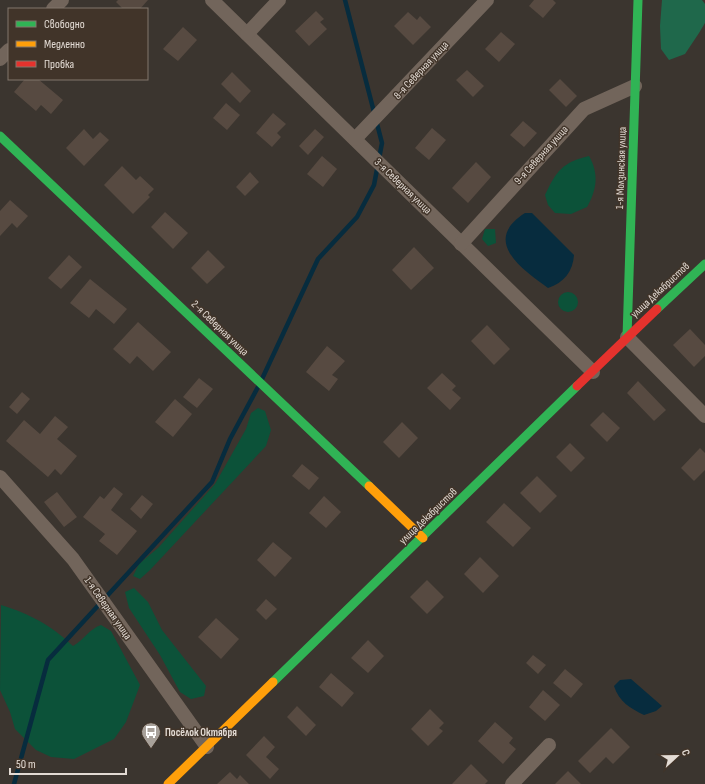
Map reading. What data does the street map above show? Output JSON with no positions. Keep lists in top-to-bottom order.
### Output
{
  "streets": {
    "main road": ["1-я Молзинская улица", "улица Декабристов", "2-я Северная улица"],
    "street": [
      "8-я Северная улица",
      "9-я Северная улица",
      "3-я Северная улица",
      "1-я Северная улица"
    ]
  },
  "crossings": [
    ["8-я Северная улица", "3-я Северная улица"],
    ["9-я Северная улица", "1-я Молзинская улица"],
    ["9-я Северная улица", "3-я Северная улица"],
    ["1-я Молзинская улица", "улица Декабристов"],
    ["3-я Северная улица", "улица Декабристов"],
    ["улица Декабристов", "2-я Северная улица"],
    ["улица Декабристов", "1-я Северная улица"]
  ],
  "places": {
    "bus stop": ["Посёлок Октября"]
  },
  "legend": ["Свободно", "Медленно", "Пробка"],
  "scale_bar": "50 m",
  "north": "right"
}
